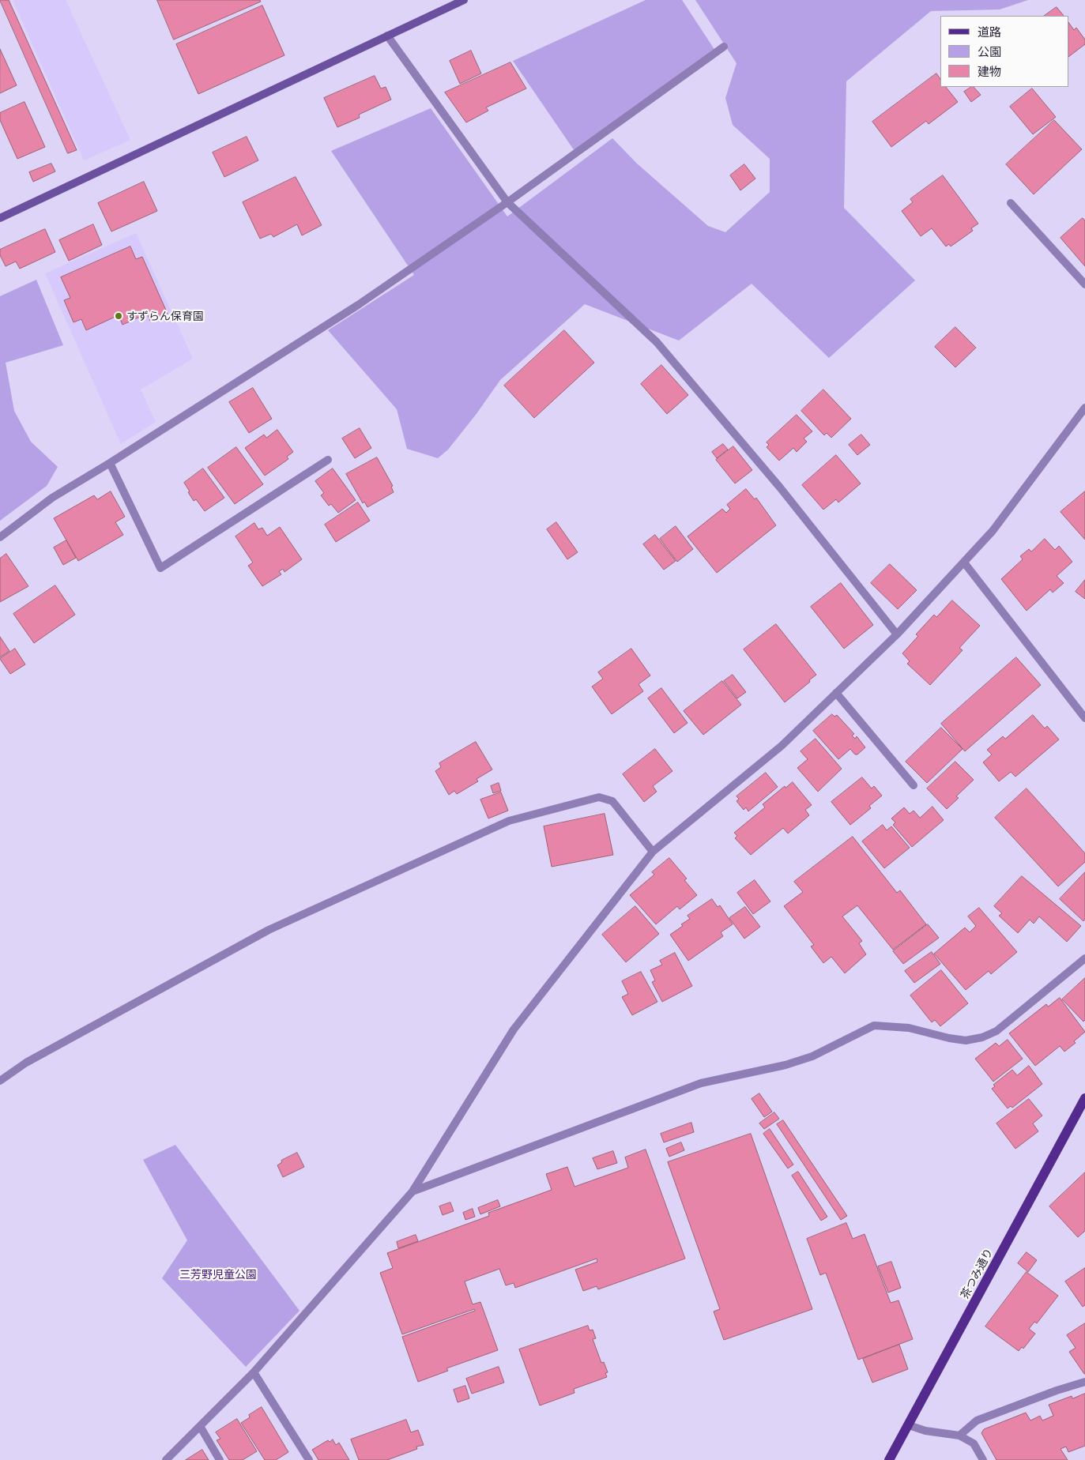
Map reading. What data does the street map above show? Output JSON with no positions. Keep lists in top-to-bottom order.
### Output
{
  "streets": {
    "main road": ["茶つみ通り"]
  },
  "parks": ["三芳野児童公園"],
  "places": ["すずらん保育園"],
  "legend": ["道路", "公園", "建物"]
}
